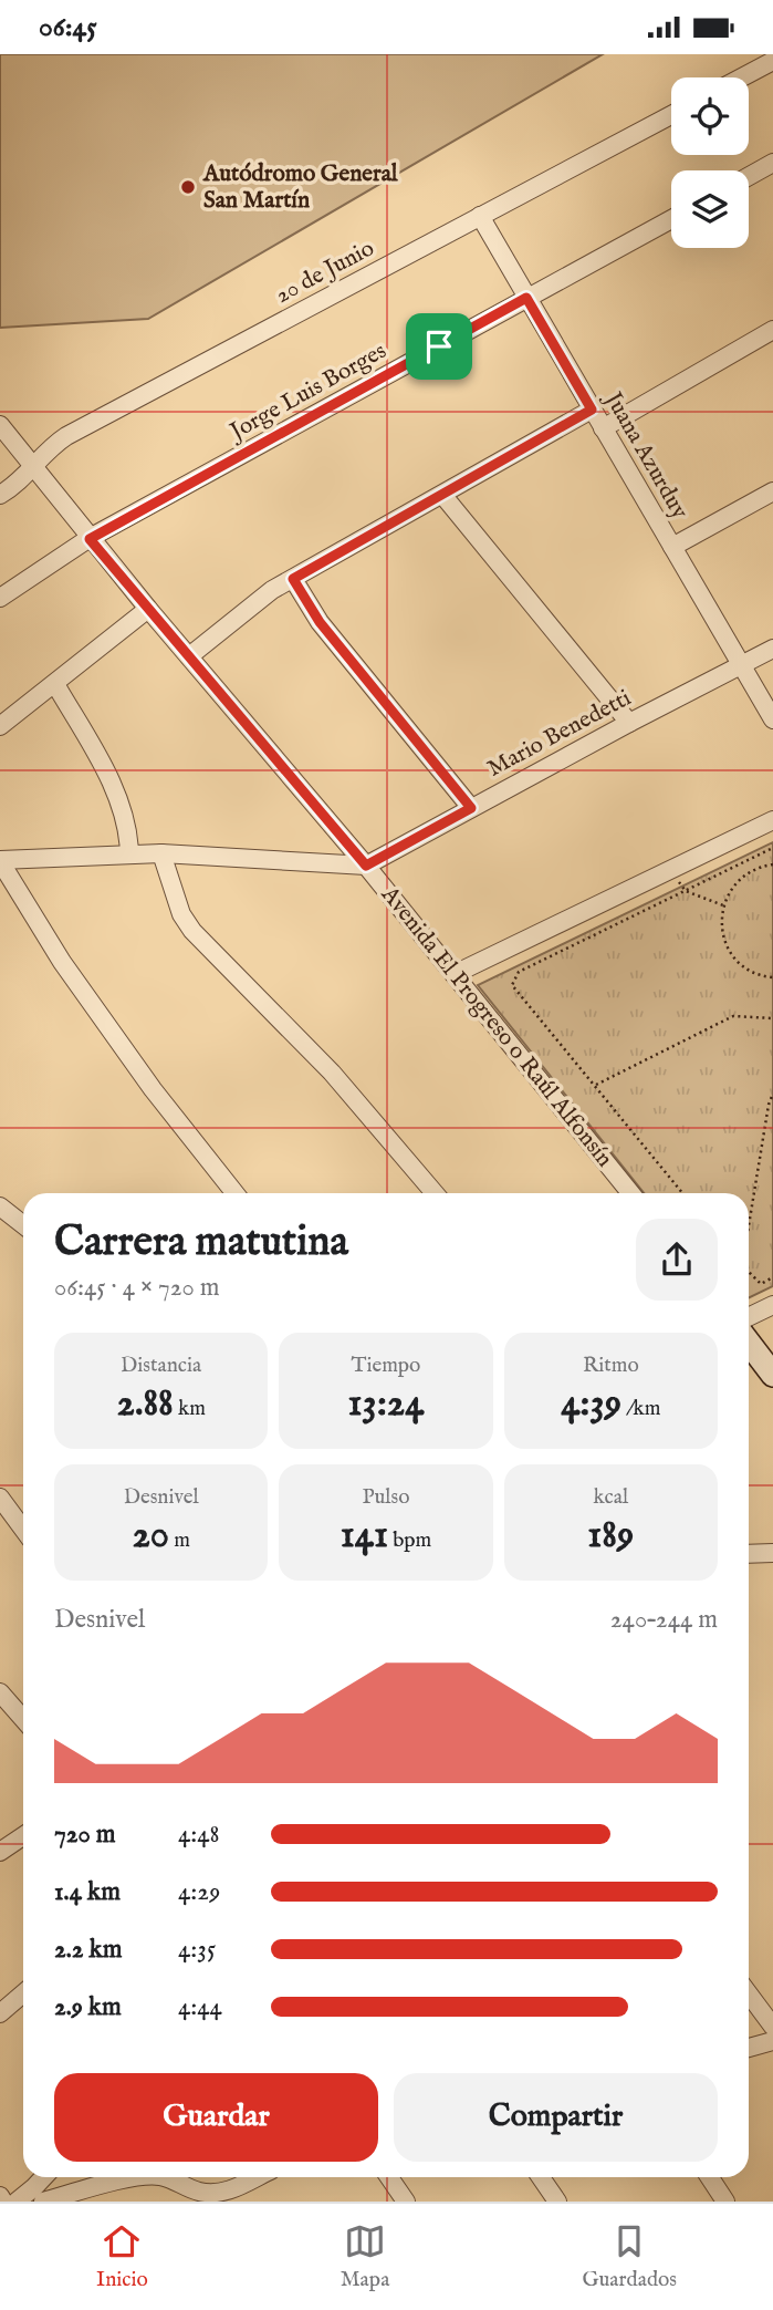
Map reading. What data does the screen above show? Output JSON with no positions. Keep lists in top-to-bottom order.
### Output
{
  "streets": {
    "street": [
      "20 de Junio",
      "Jorge Luis Borges",
      "Juana Azurduy",
      "Mario Benedetti",
      "Avenida El Progreso o Raúl Alfonsín"
    ]
  },
  "crossings": [
    ["20 de Junio", "Juana Azurduy"],
    ["20 de Junio", "Avenida El Progreso o Raúl Alfonsín"],
    ["Jorge Luis Borges", "Juana Azurduy"],
    ["Jorge Luis Borges", "Avenida El Progreso o Raúl Alfonsín"],
    ["Juana Azurduy", "Mario Benedetti"],
    ["Mario Benedetti", "Avenida El Progreso o Raúl Alfonsín"]
  ],
  "places": ["Autódromo General San Martín"],
  "page": {
    "status": "06:45",
    "heading": ["Carrera matutina", "06:45 · 4 × 720 m"],
    "stats": [
      ["Distancia", "2.88 km"],
      ["Tiempo", "13:24"],
      ["Ritmo", "4:39 /km"],
      ["Desnivel", "20 m"],
      ["Pulso", "141 bpm"],
      ["kcal", "189"]
    ],
    "chart": ["Desnivel", "240–244 m"],
    "list": [
      {
        "name": "720 m",
        "note": "4:48"
      },
      {
        "name": "1.4 km",
        "note": "4:29"
      },
      {
        "name": "2.2 km",
        "note": "4:35"
      },
      {
        "name": "2.9 km",
        "note": "4:44"
      }
    ],
    "buttons": ["Guardar", "Compartir"],
    "tabs": ["Inicio", "Mapa", "Guardados"]
  }
}
